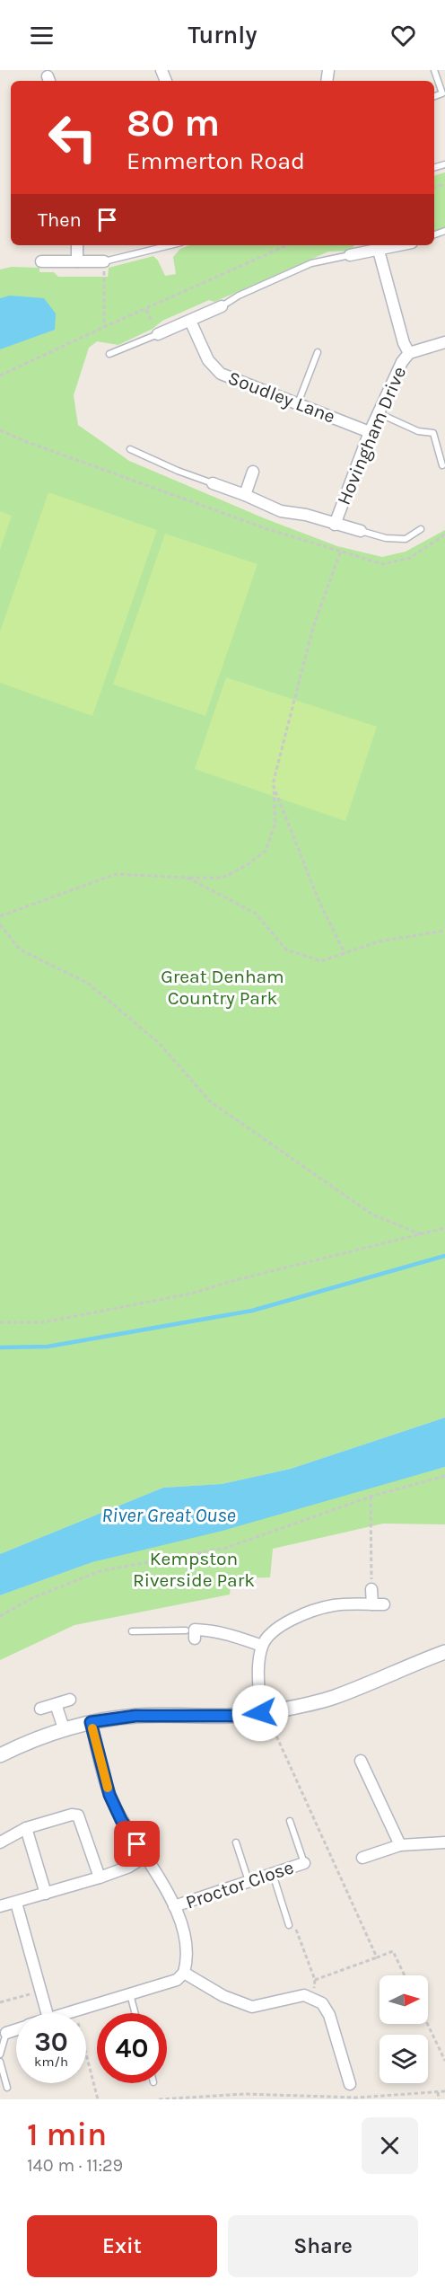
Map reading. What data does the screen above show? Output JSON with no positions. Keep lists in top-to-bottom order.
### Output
{
  "streets": {
    "street": ["Soudley Lane", "Hovingham Drive", "Proctor Close"]
  },
  "crossings": [
    ["Soudley Lane", "Hovingham Drive"]
  ],
  "water": ["River Great Ouse"],
  "parks": ["Great Denham Country Park", "Kempston Riverside Park"],
  "north": "right",
  "page": {
    "header": "Turnly",
    "turn": ["80 m", "Emmerton Road"],
    "then": "Then",
    "speed": "30 km/h",
    "limit": "40",
    "heading": ["1 min", "140 m · 11:29"],
    "buttons": ["Exit", "Share"]
  }
}
